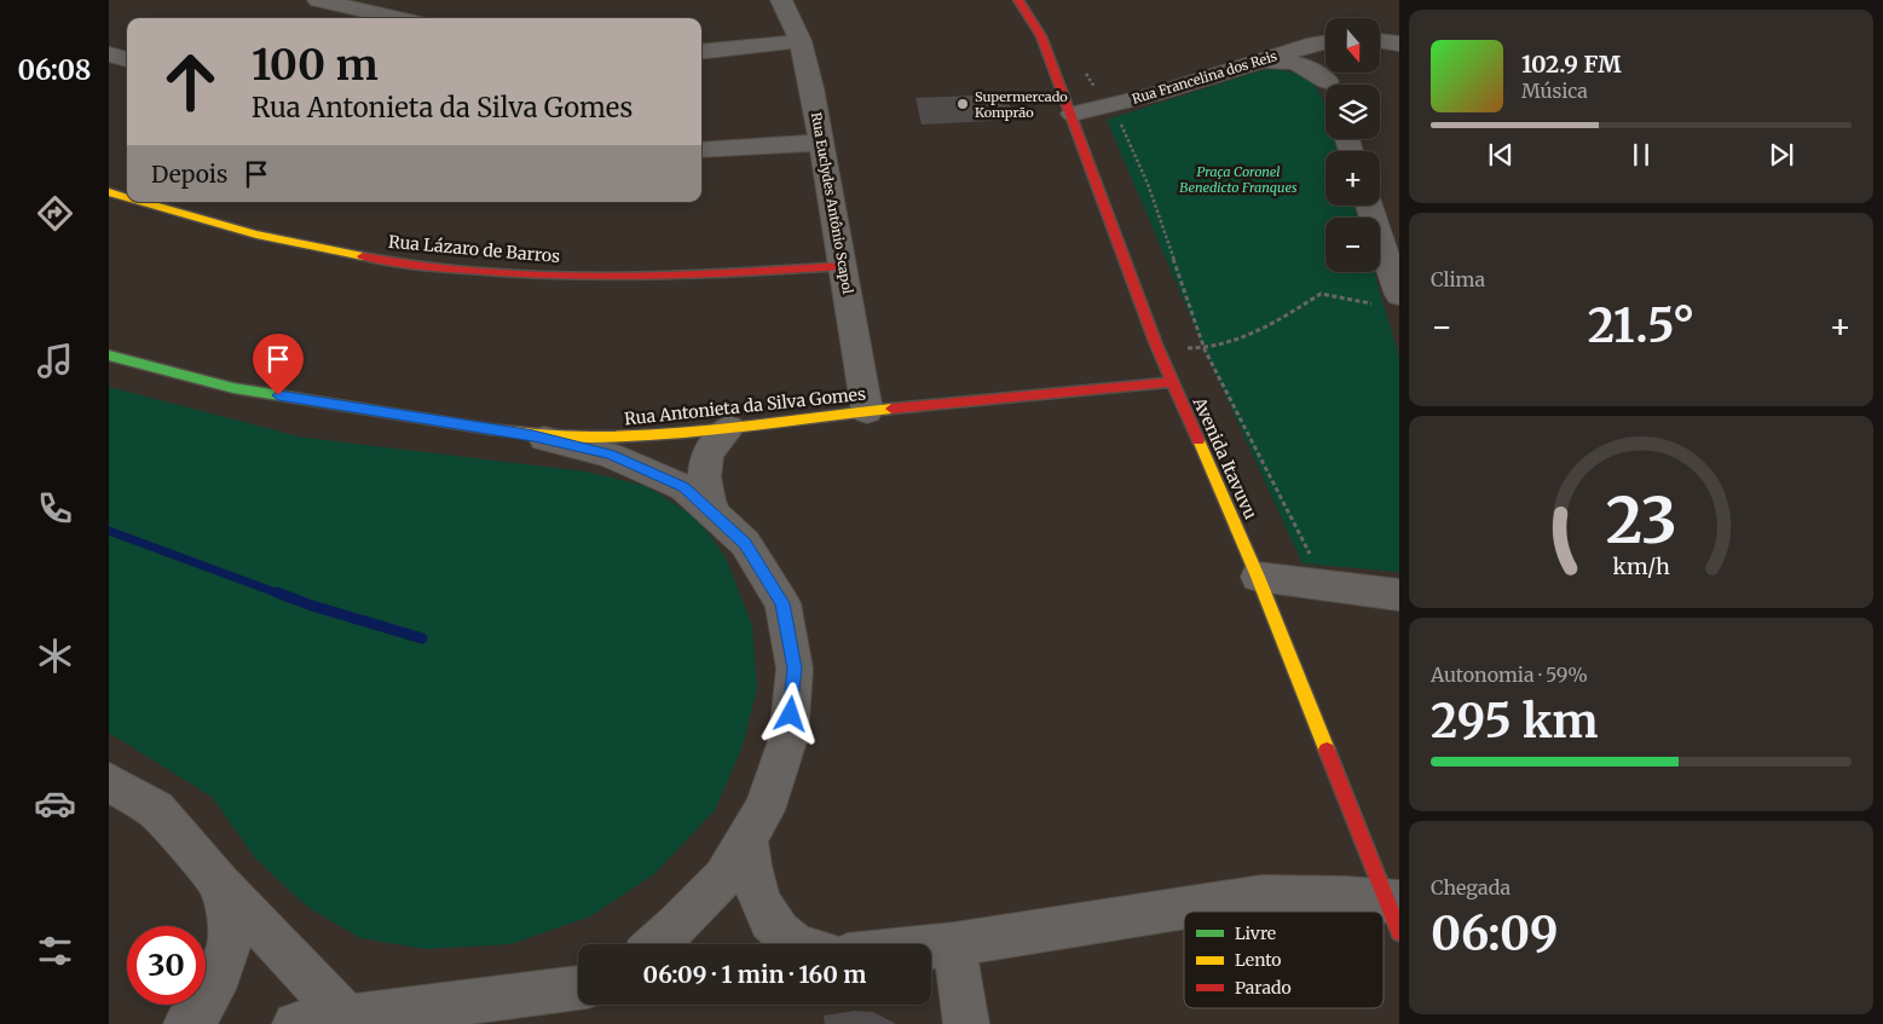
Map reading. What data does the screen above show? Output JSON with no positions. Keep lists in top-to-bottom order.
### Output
{
  "streets": {
    "street": [
      "Rua Francelina dos Reis",
      "Rua Euclydes Antônio Scapol",
      "Rua Lázaro de Barros",
      "Rua Antonieta da Silva Gomes",
      "Avenida Itavuvu"
    ]
  },
  "crossings": [
    ["Rua Francelina dos Reis", "Avenida Itavuvu"],
    ["Rua Euclydes Antônio Scapol", "Rua Lázaro de Barros"],
    ["Rua Euclydes Antônio Scapol", "Rua Antonieta da Silva Gomes"],
    ["Rua Antonieta da Silva Gomes", "Avenida Itavuvu"]
  ],
  "parks": ["Praça Coronel Benedicto Franques"],
  "places": ["Supermercado Komprão"],
  "legend": ["Livre", "Lento", "Parado"],
  "north": "bottom",
  "page": {
    "tabs": "06:08",
    "map_buttons": ["+", "−"],
    "turn": ["100 m", "Rua Antonieta da Silva Gomes"],
    "song": ["102.9 FM", "Música"],
    "then": "Depois",
    "tile": [
      "Clima",
      ["Autonomia · 59%", "295 km"],
      ["Chegada", "06:09"]
    ],
    "heat": ["−", "21.5°", "+"],
    "limit": "30",
    "trip": "06:09 · 1 min · 160 m",
    "gauge": ["23", "km/h"]
  }
}
